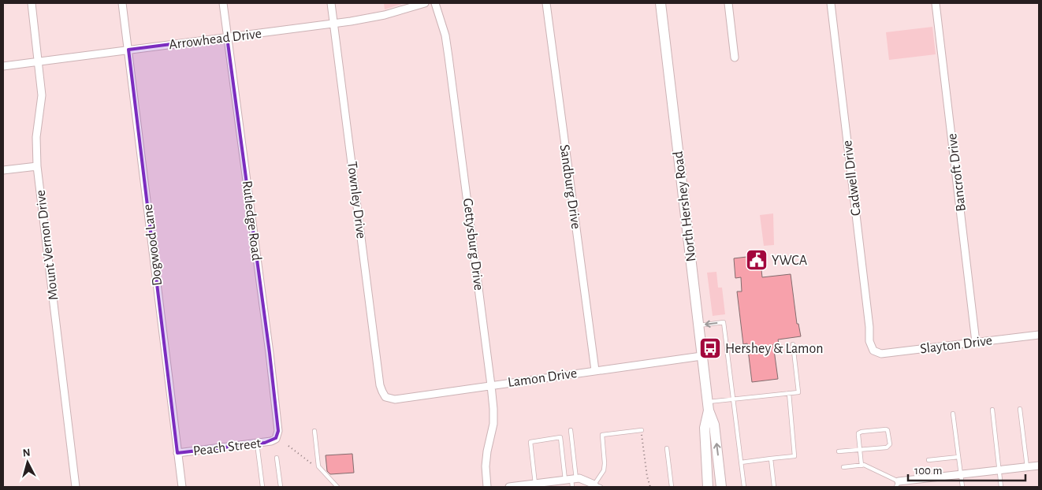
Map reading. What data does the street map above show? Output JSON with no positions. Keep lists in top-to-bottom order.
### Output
{
  "streets": {
    "main road": ["North Hershey Road"],
    "street": [
      "Arrowhead Drive",
      "Bancroft Drive",
      "Cadwell Drive",
      "Sandburg Drive",
      "Townley Drive",
      "Rutledge Road",
      "Gettysburg Drive",
      "Mount Vernon Drive",
      "Dogwood Lane",
      "Slayton Drive",
      "Lamon Drive",
      "Peach Street"
    ]
  },
  "crossings": [
    ["Arrowhead Drive", "Townley Drive"],
    ["Arrowhead Drive", "Rutledge Road"],
    ["Arrowhead Drive", "Mount Vernon Drive"],
    ["Arrowhead Drive", "Dogwood Lane"],
    ["Bancroft Drive", "Slayton Drive"],
    ["Cadwell Drive", "Slayton Drive"],
    ["Sandburg Drive", "Lamon Drive"],
    ["Townley Drive", "Lamon Drive"],
    ["North Hershey Road", "Lamon Drive"],
    ["Rutledge Road", "Peach Street"],
    ["Gettysburg Drive", "Lamon Drive"],
    ["Dogwood Lane", "Peach Street"]
  ],
  "places": {
    "public building": ["YWCA"],
    "bus stop": ["Hershey & Lamon"]
  },
  "scale_bar": "100 m",
  "north": "top"
}
